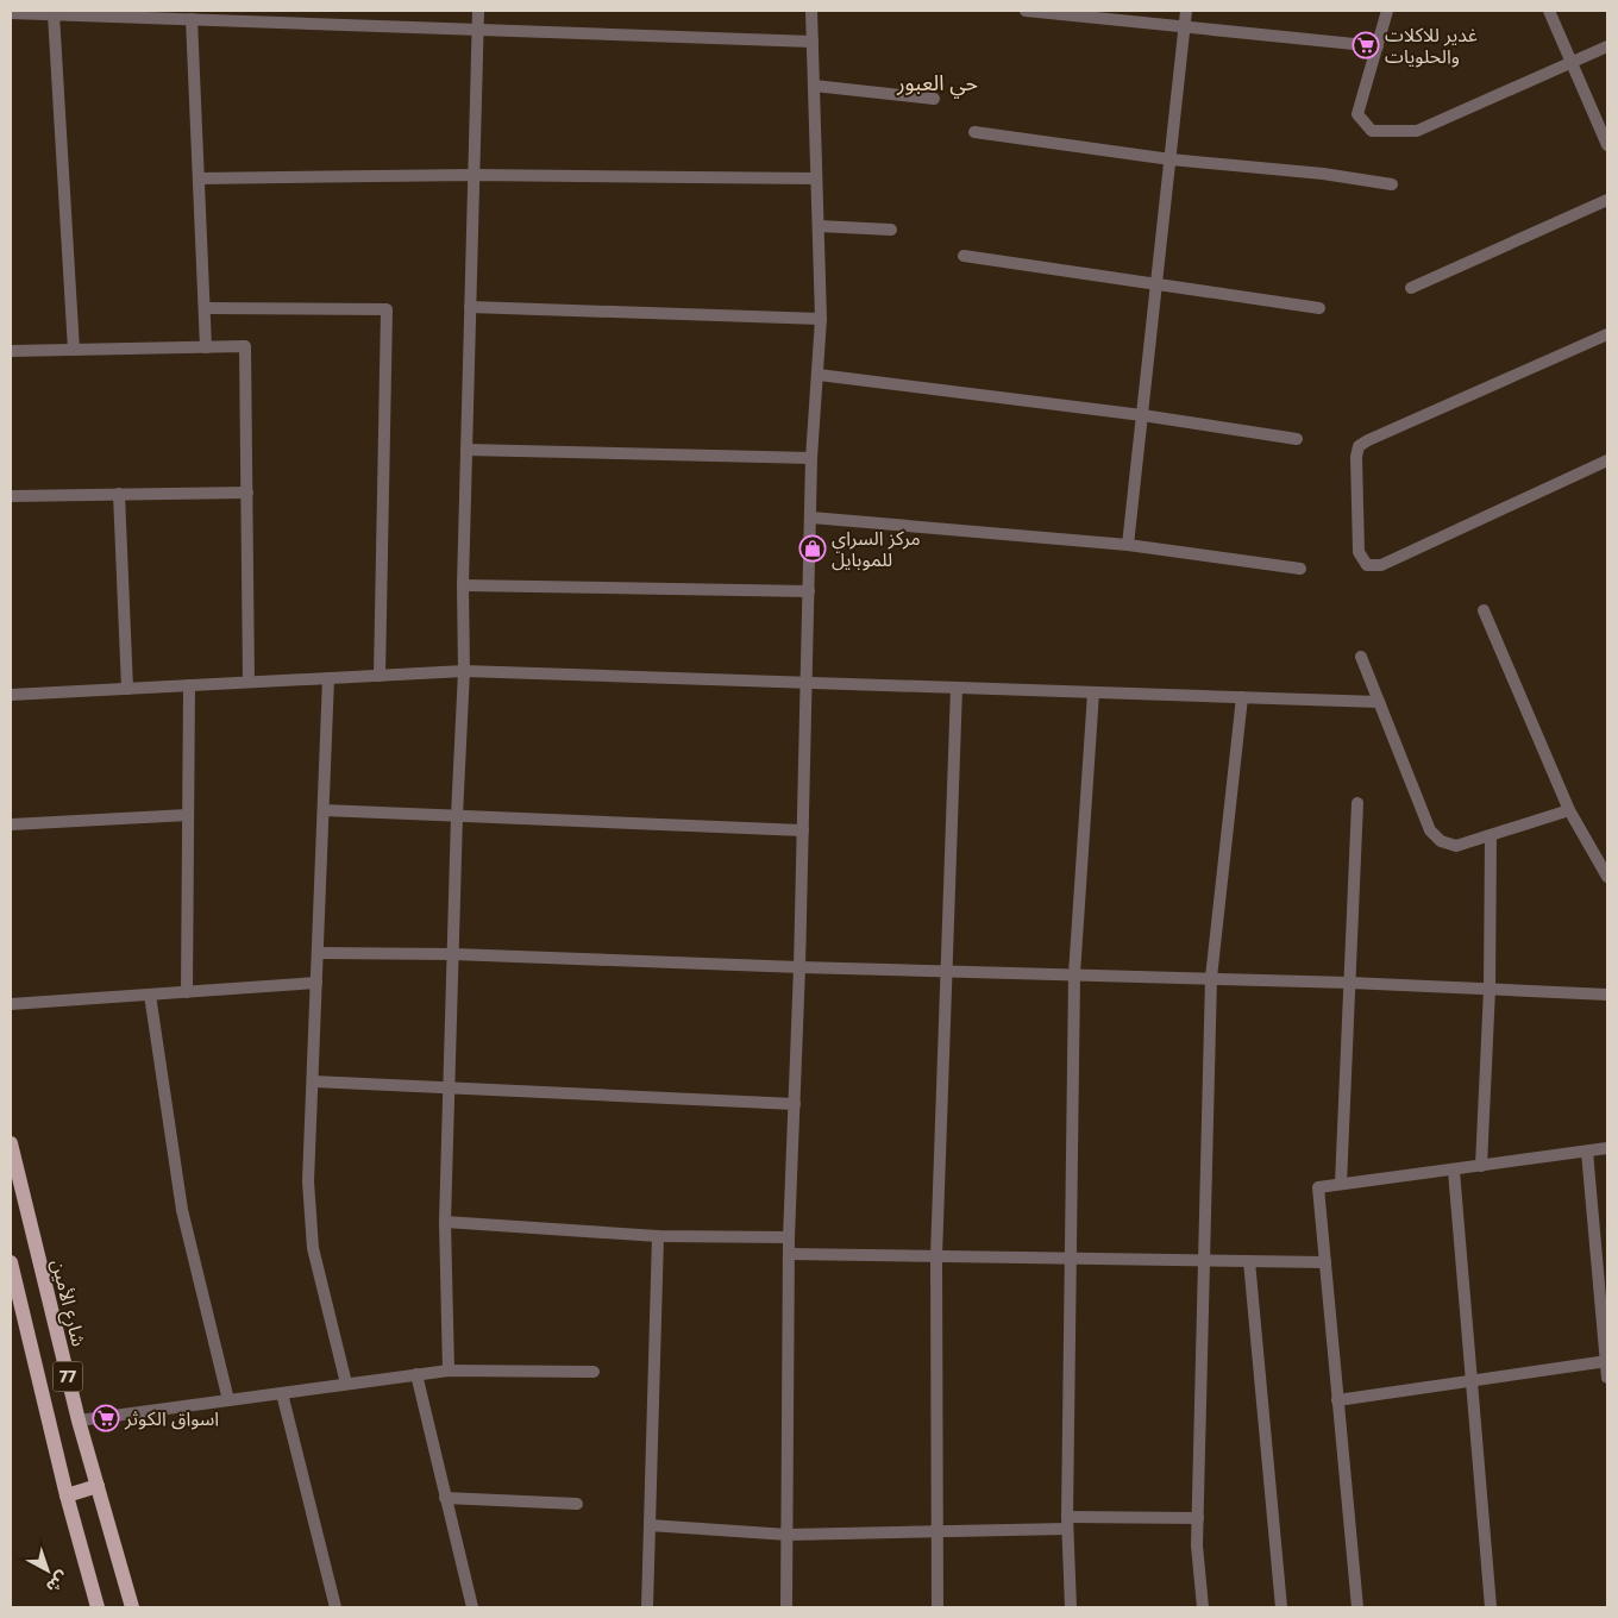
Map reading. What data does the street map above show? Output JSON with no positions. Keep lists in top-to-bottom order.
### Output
{
  "streets": {
    "main road": ["شارع الأمين", "77"]
  },
  "districts": ["حي العبور"],
  "places": {
    "supermarket": ["غدير للاكلات والحلويات", "اسواق الكوثر"],
    "shop": ["مركز السراي للموبايل"]
  },
  "north": "bottom right"
}
